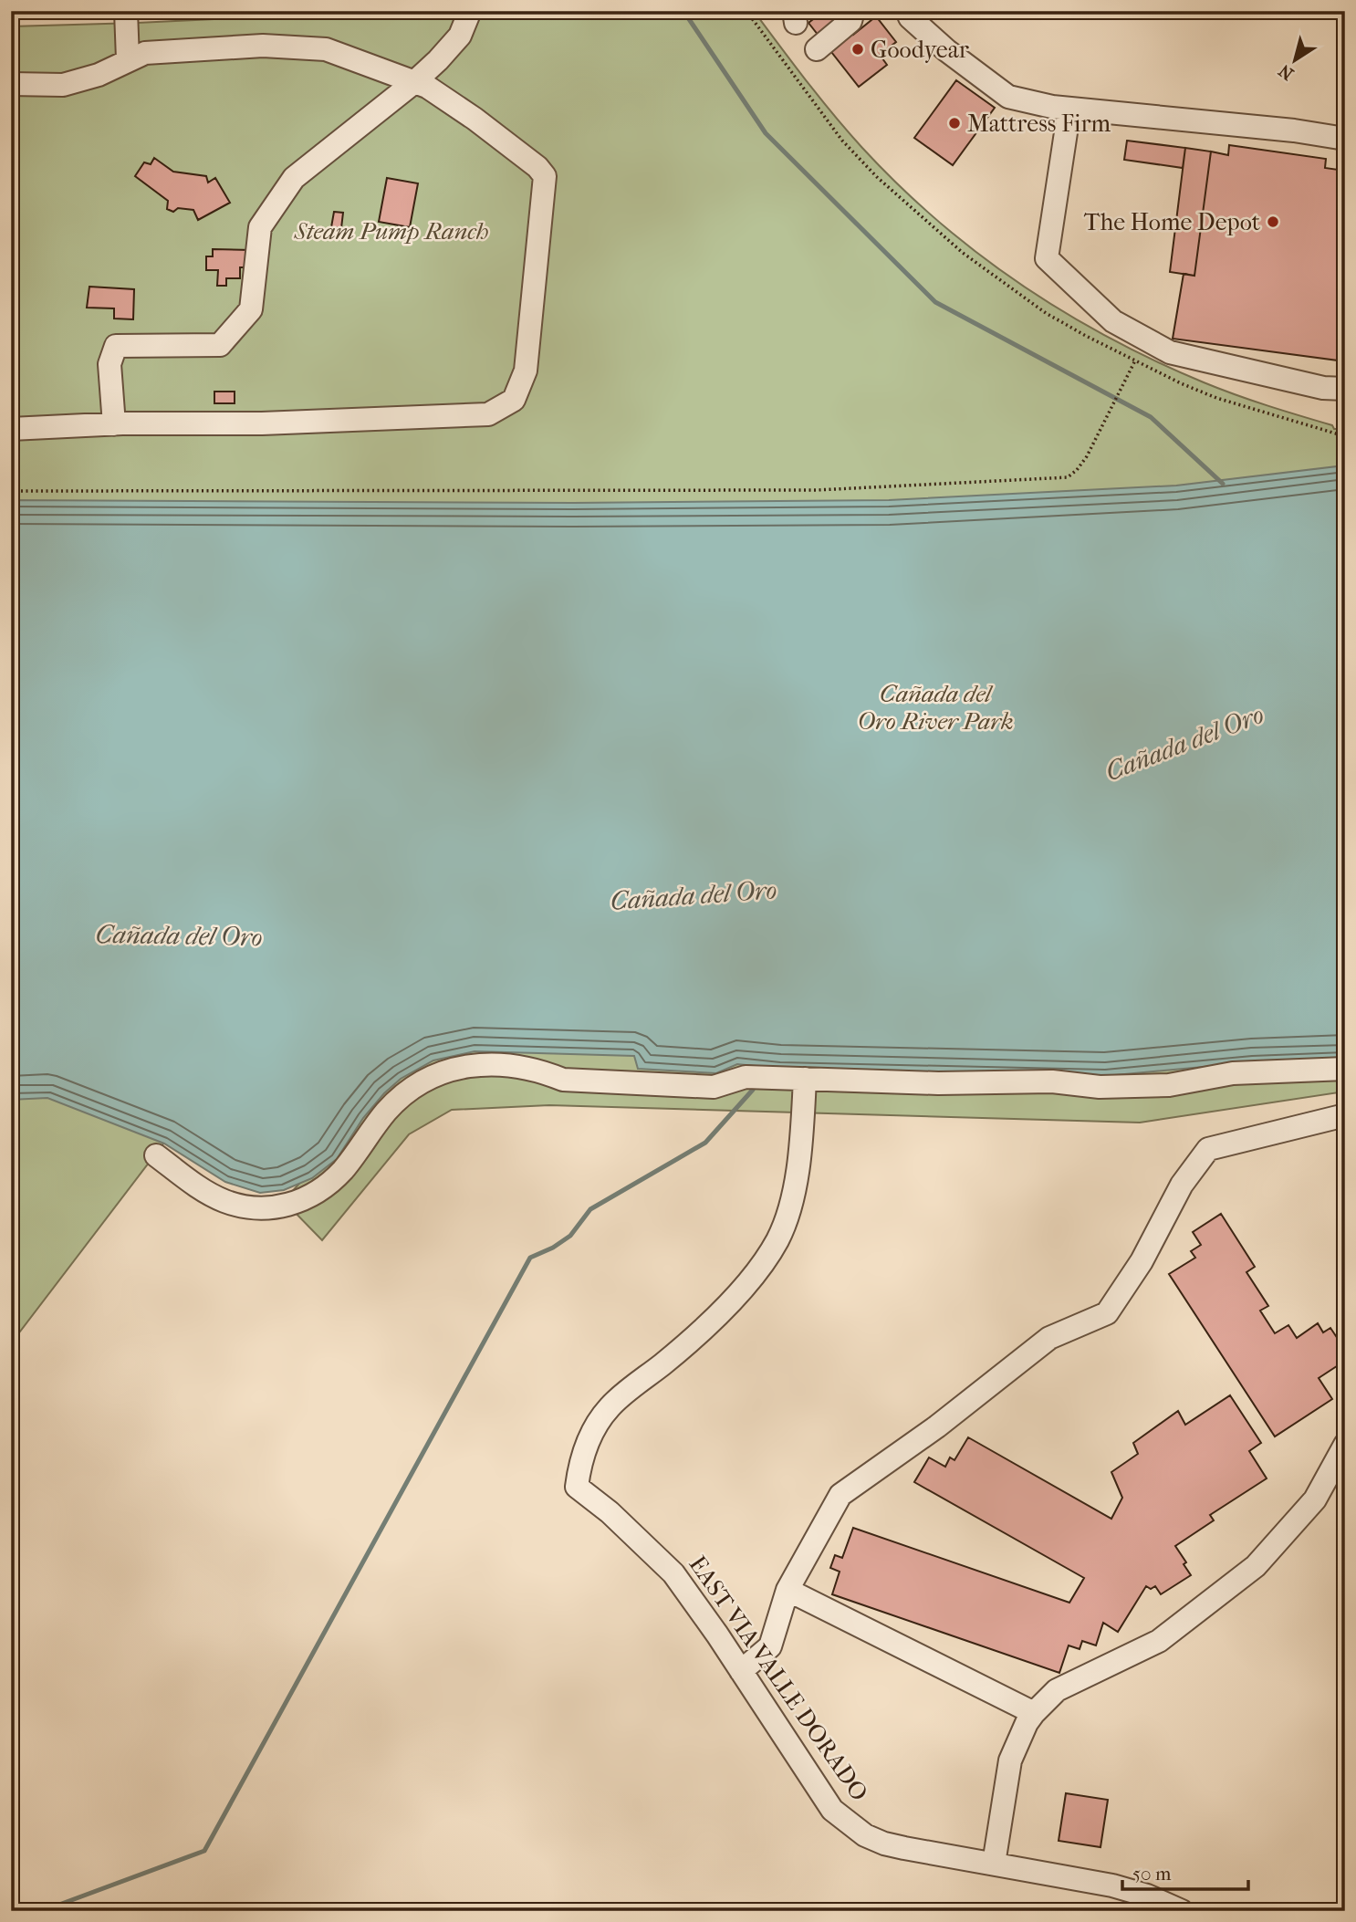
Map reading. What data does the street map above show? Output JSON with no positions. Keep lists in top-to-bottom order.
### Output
{
  "streets": {
    "street": ["EAST VIA VALLE DORADO"]
  },
  "water": ["Cañada del Oro"],
  "parks": ["Steam Pump Ranch", "Cañada del Oro River Park"],
  "places": ["Goodyear", "Mattress Firm", "The Home Depot"],
  "scale_bar": "50 m",
  "north": "bottom left"
}
